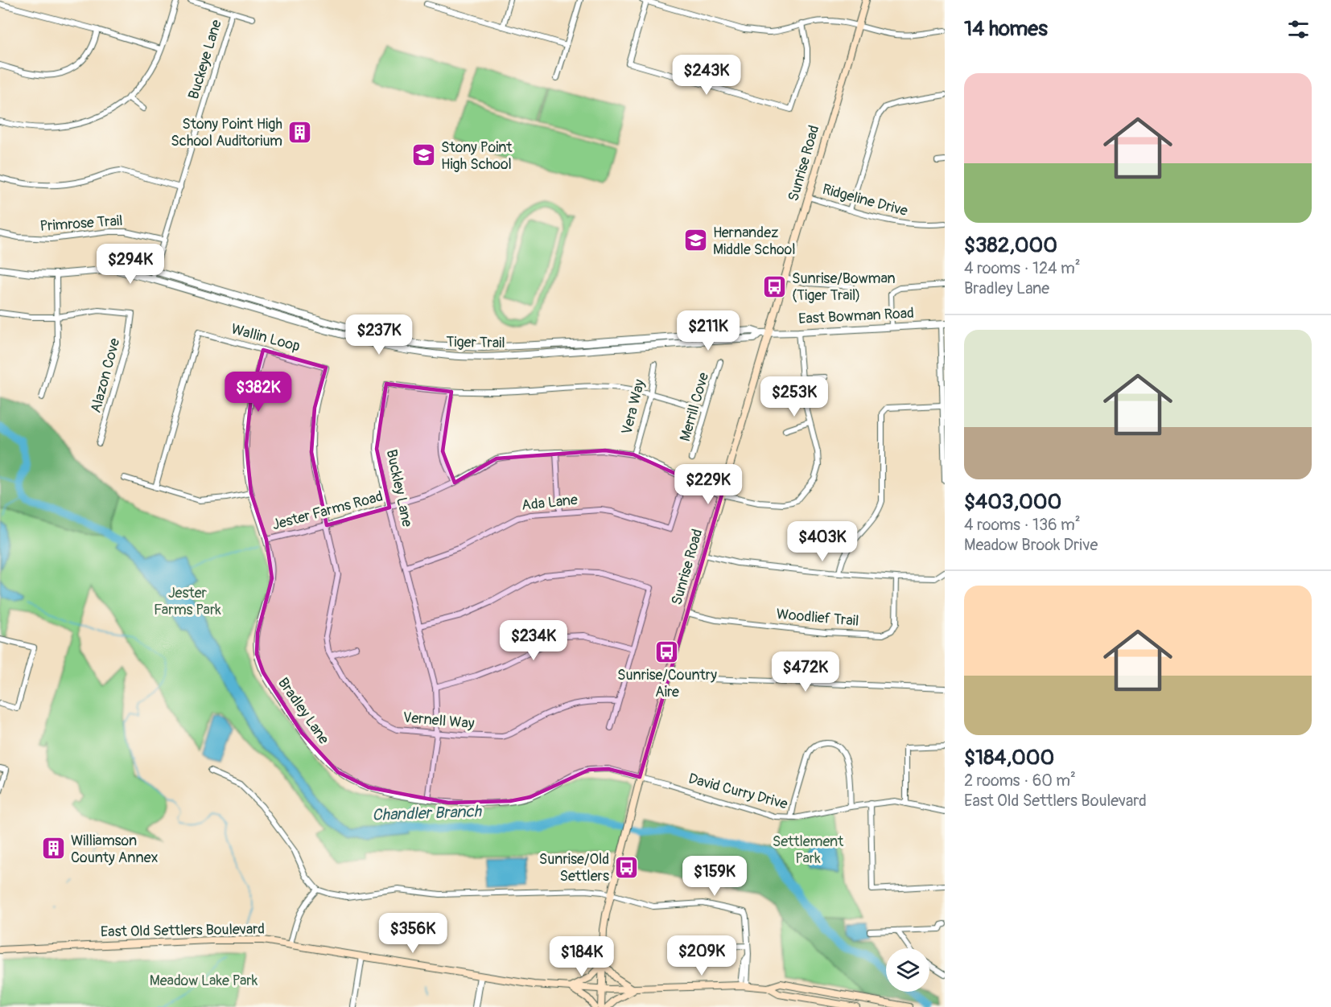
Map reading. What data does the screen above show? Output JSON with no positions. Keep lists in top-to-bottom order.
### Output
{
  "streets": {
    "main road": ["Sunrise Road", "East Old Settlers Boulevard"],
    "street": [
      "Buckeye Lane",
      "Ridgeline Drive",
      "Primrose Trail",
      "East Bowman Road",
      "Wallin Loop",
      "Tiger Trail",
      "Alazon Cove",
      "Vera Way",
      "Merrill Cove",
      "Buckley Lane",
      "Ada Lane",
      "Jester Farms Road",
      "Woodlief Trail",
      "Bradley Lane",
      "Vernell Way",
      "David Curry Drive"
    ]
  },
  "crossings": [
    ["Buckeye Lane", "Primrose Trail"],
    ["Buckeye Lane", "Tiger Trail"],
    ["Sunrise Road", "Ridgeline Drive"],
    ["Sunrise Road", "East Bowman Road"],
    ["Sunrise Road", "Tiger Trail"],
    ["Sunrise Road", "Jester Farms Road"],
    ["Sunrise Road", "Woodlief Trail"],
    ["Sunrise Road", "Bradley Lane"],
    ["Sunrise Road", "David Curry Drive"],
    ["Sunrise Road", "East Old Settlers Boulevard"],
    ["East Bowman Road", "Tiger Trail"],
    ["Wallin Loop", "Jester Farms Road"],
    ["Wallin Loop", "Bradley Lane"],
    ["Wallin Loop", "Vernell Way"],
    ["Vera Way", "Buckley Lane"],
    ["Vera Way", "Jester Farms Road"],
    ["Merrill Cove", "Buckley Lane"],
    ["Buckley Lane", "Ada Lane"],
    ["Buckley Lane", "Jester Farms Road"],
    ["Buckley Lane", "Bradley Lane"],
    ["Buckley Lane", "Vernell Way"],
    ["Jester Farms Road", "Bradley Lane"],
    ["Jester Farms Road", "Vernell Way"],
    ["Bradley Lane", "David Curry Drive"]
  ],
  "water": ["Chandler Branch"],
  "parks": ["Jester Farms Park", "Settlement Park", "Meadow Lake Park"],
  "places": {
    "building": ["Stony Point High School Auditorium", "Williamson County Annex"],
    "school or university": ["Stony Point High School", "Hernandez Middle School"],
    "bus stop": ["Sunrise/Bowman (Tiger Trail)", "Sunrise/Country Aire", "Sunrise/Old Settlers"]
  },
  "page": {
    "heading": "14 homes",
    "price": [
      "$243K",
      "$294K",
      "$211K",
      "$237K",
      "$382K",
      "$253K",
      "$229K",
      "$403K",
      "$234K",
      "$472K",
      "$159K",
      "$356K",
      "$209K",
      "$184K"
    ],
    "list": [
      {
        "name": "$382,000",
        "note": "4 rooms · 124 m² · Bradley Lane"
      },
      {
        "name": "$403,000",
        "note": "4 rooms · 136 m² · Meadow Brook Drive"
      },
      {
        "name": "$184,000",
        "note": "2 rooms · 60 m² · East Old Settlers Boulevard"
      }
    ]
  }
}
